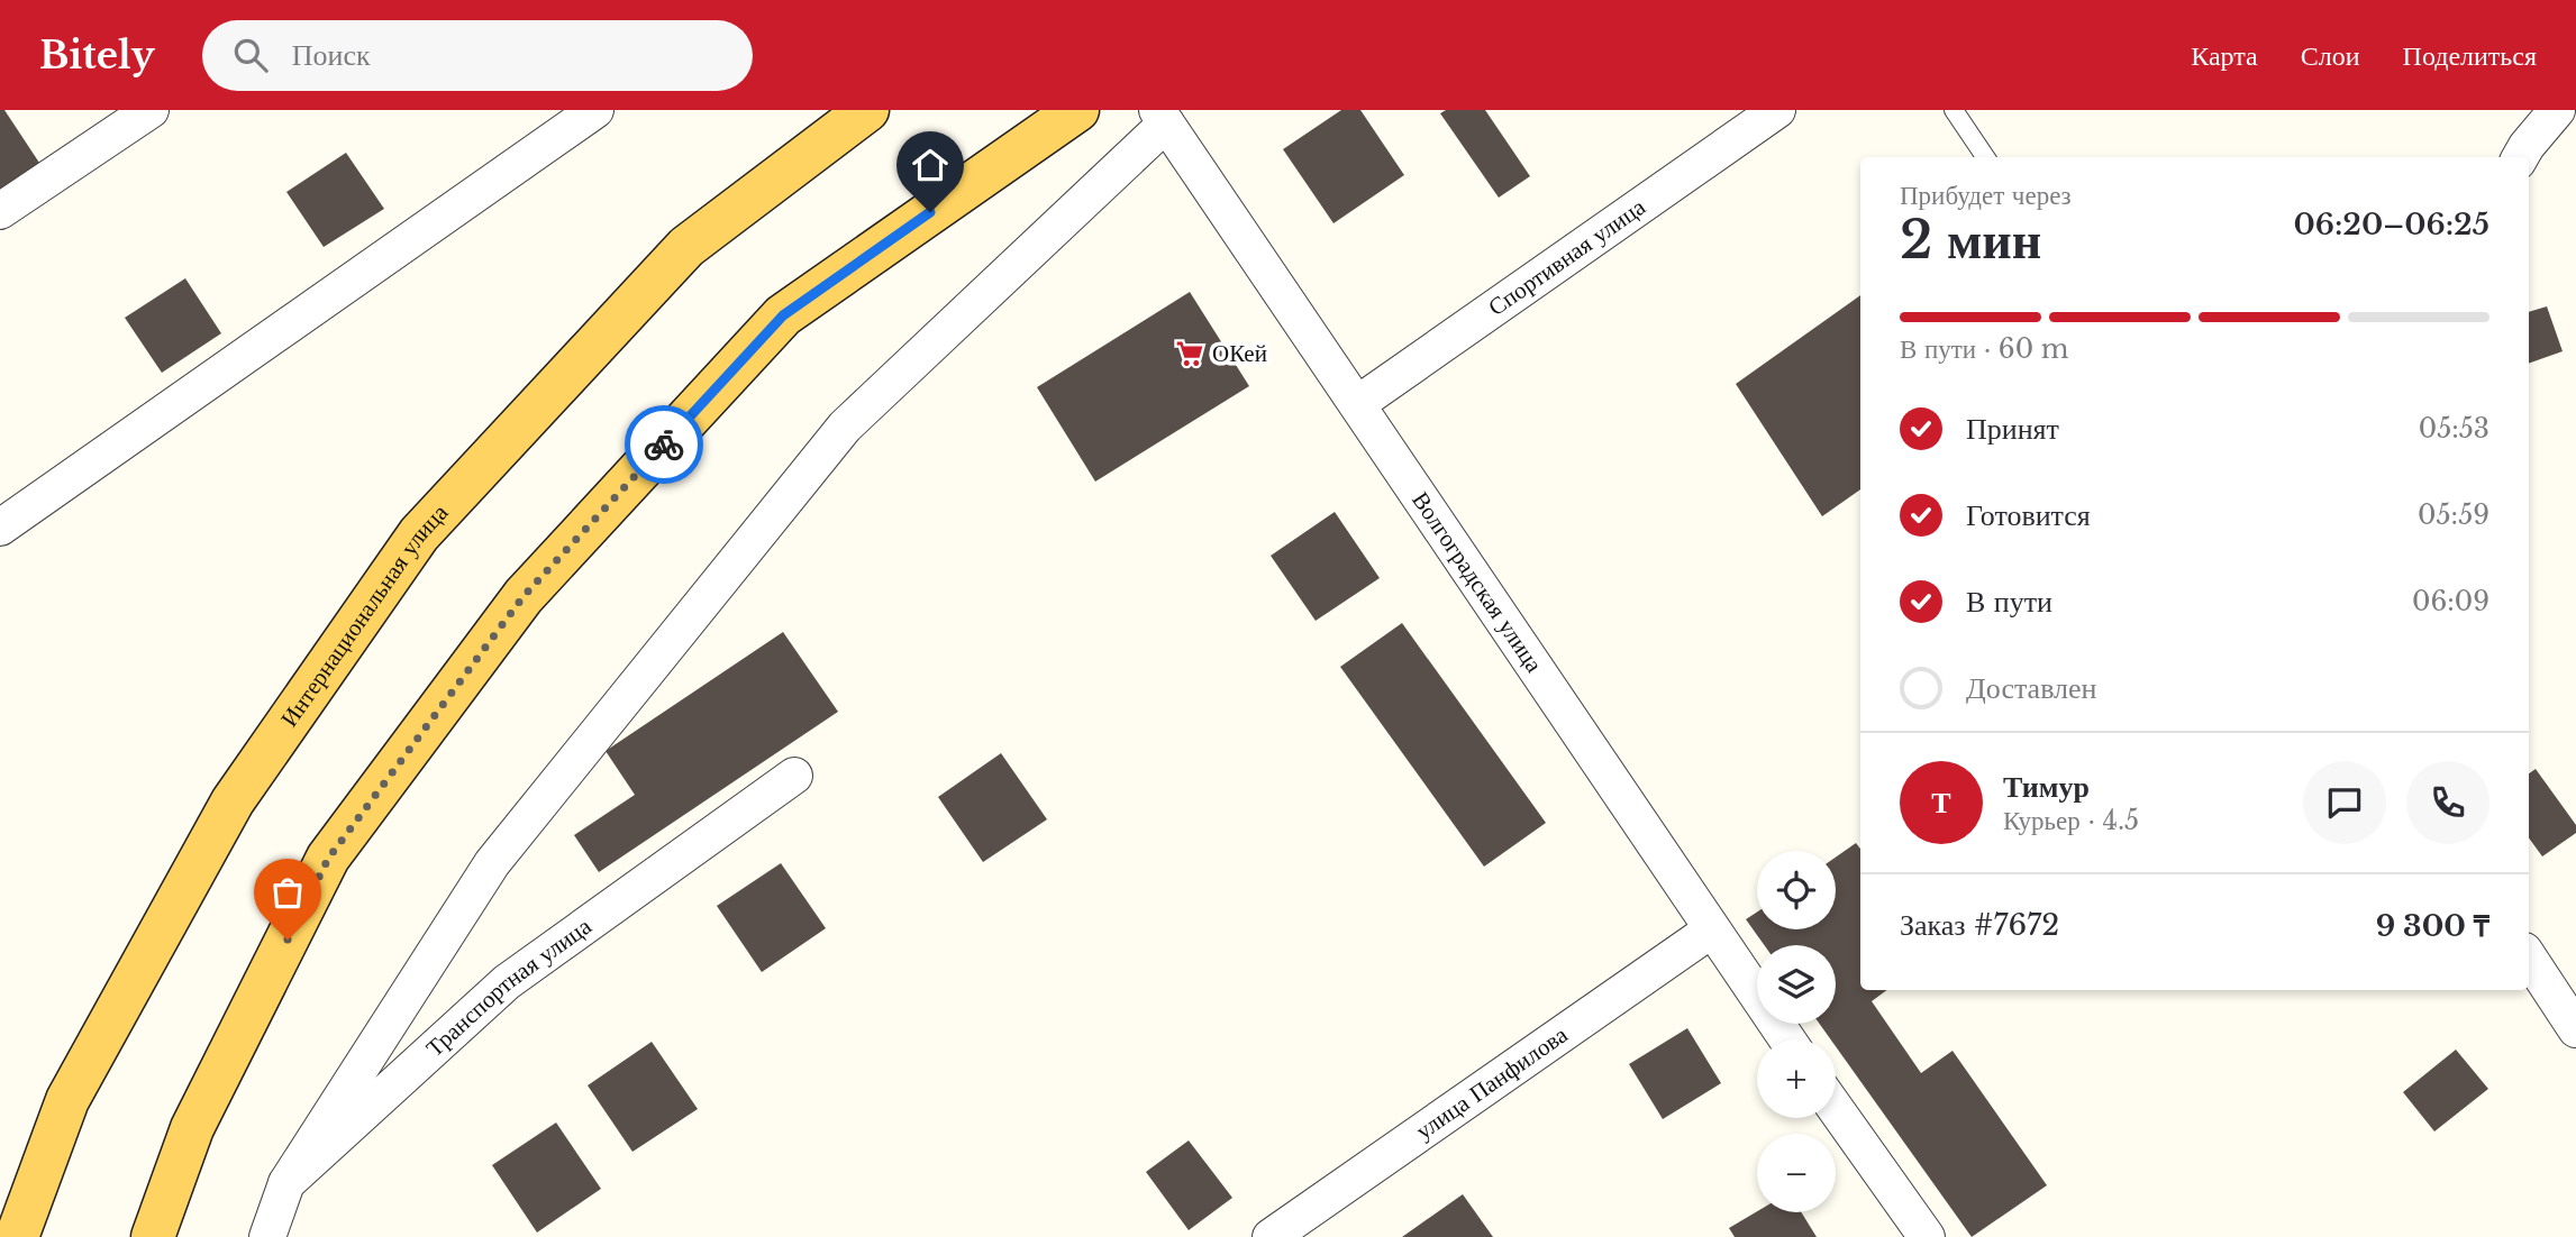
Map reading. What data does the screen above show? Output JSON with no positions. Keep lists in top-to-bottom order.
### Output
{
  "streets": {
    "main road": ["Интернациональная улица"],
    "street": [
      "Спортивная улица",
      "Волгоградская улица",
      "Транспортная улица",
      "улица Панфилова"
    ]
  },
  "crossings": [
    ["Спортивная улица", "Волгоградская улица"],
    ["Волгоградская улица", "улица Панфилова"]
  ],
  "places": {
    "supermarket": ["ОКей"]
  },
  "page": {
    "header": "Bitely",
    "search": "Поиск",
    "nav": ["Карта", "Слои", "Поделиться"],
    "heading": ["2 мин", "Прибудет через", "06:20–06:25"],
    "panel": [
      "Тимур",
      "Курьер · 4.5",
      "Заказ #7672",
      "9 300 ₸"
    ],
    "bar": "В пути · 60 m",
    "list": [
      ["Принят", "05:53"],
      ["Готовится", "05:59"],
      ["В пути", "06:09"],
      "Доставлен"
    ],
    "round": "Т",
    "map_buttons": ["+", "−"]
  }
}
